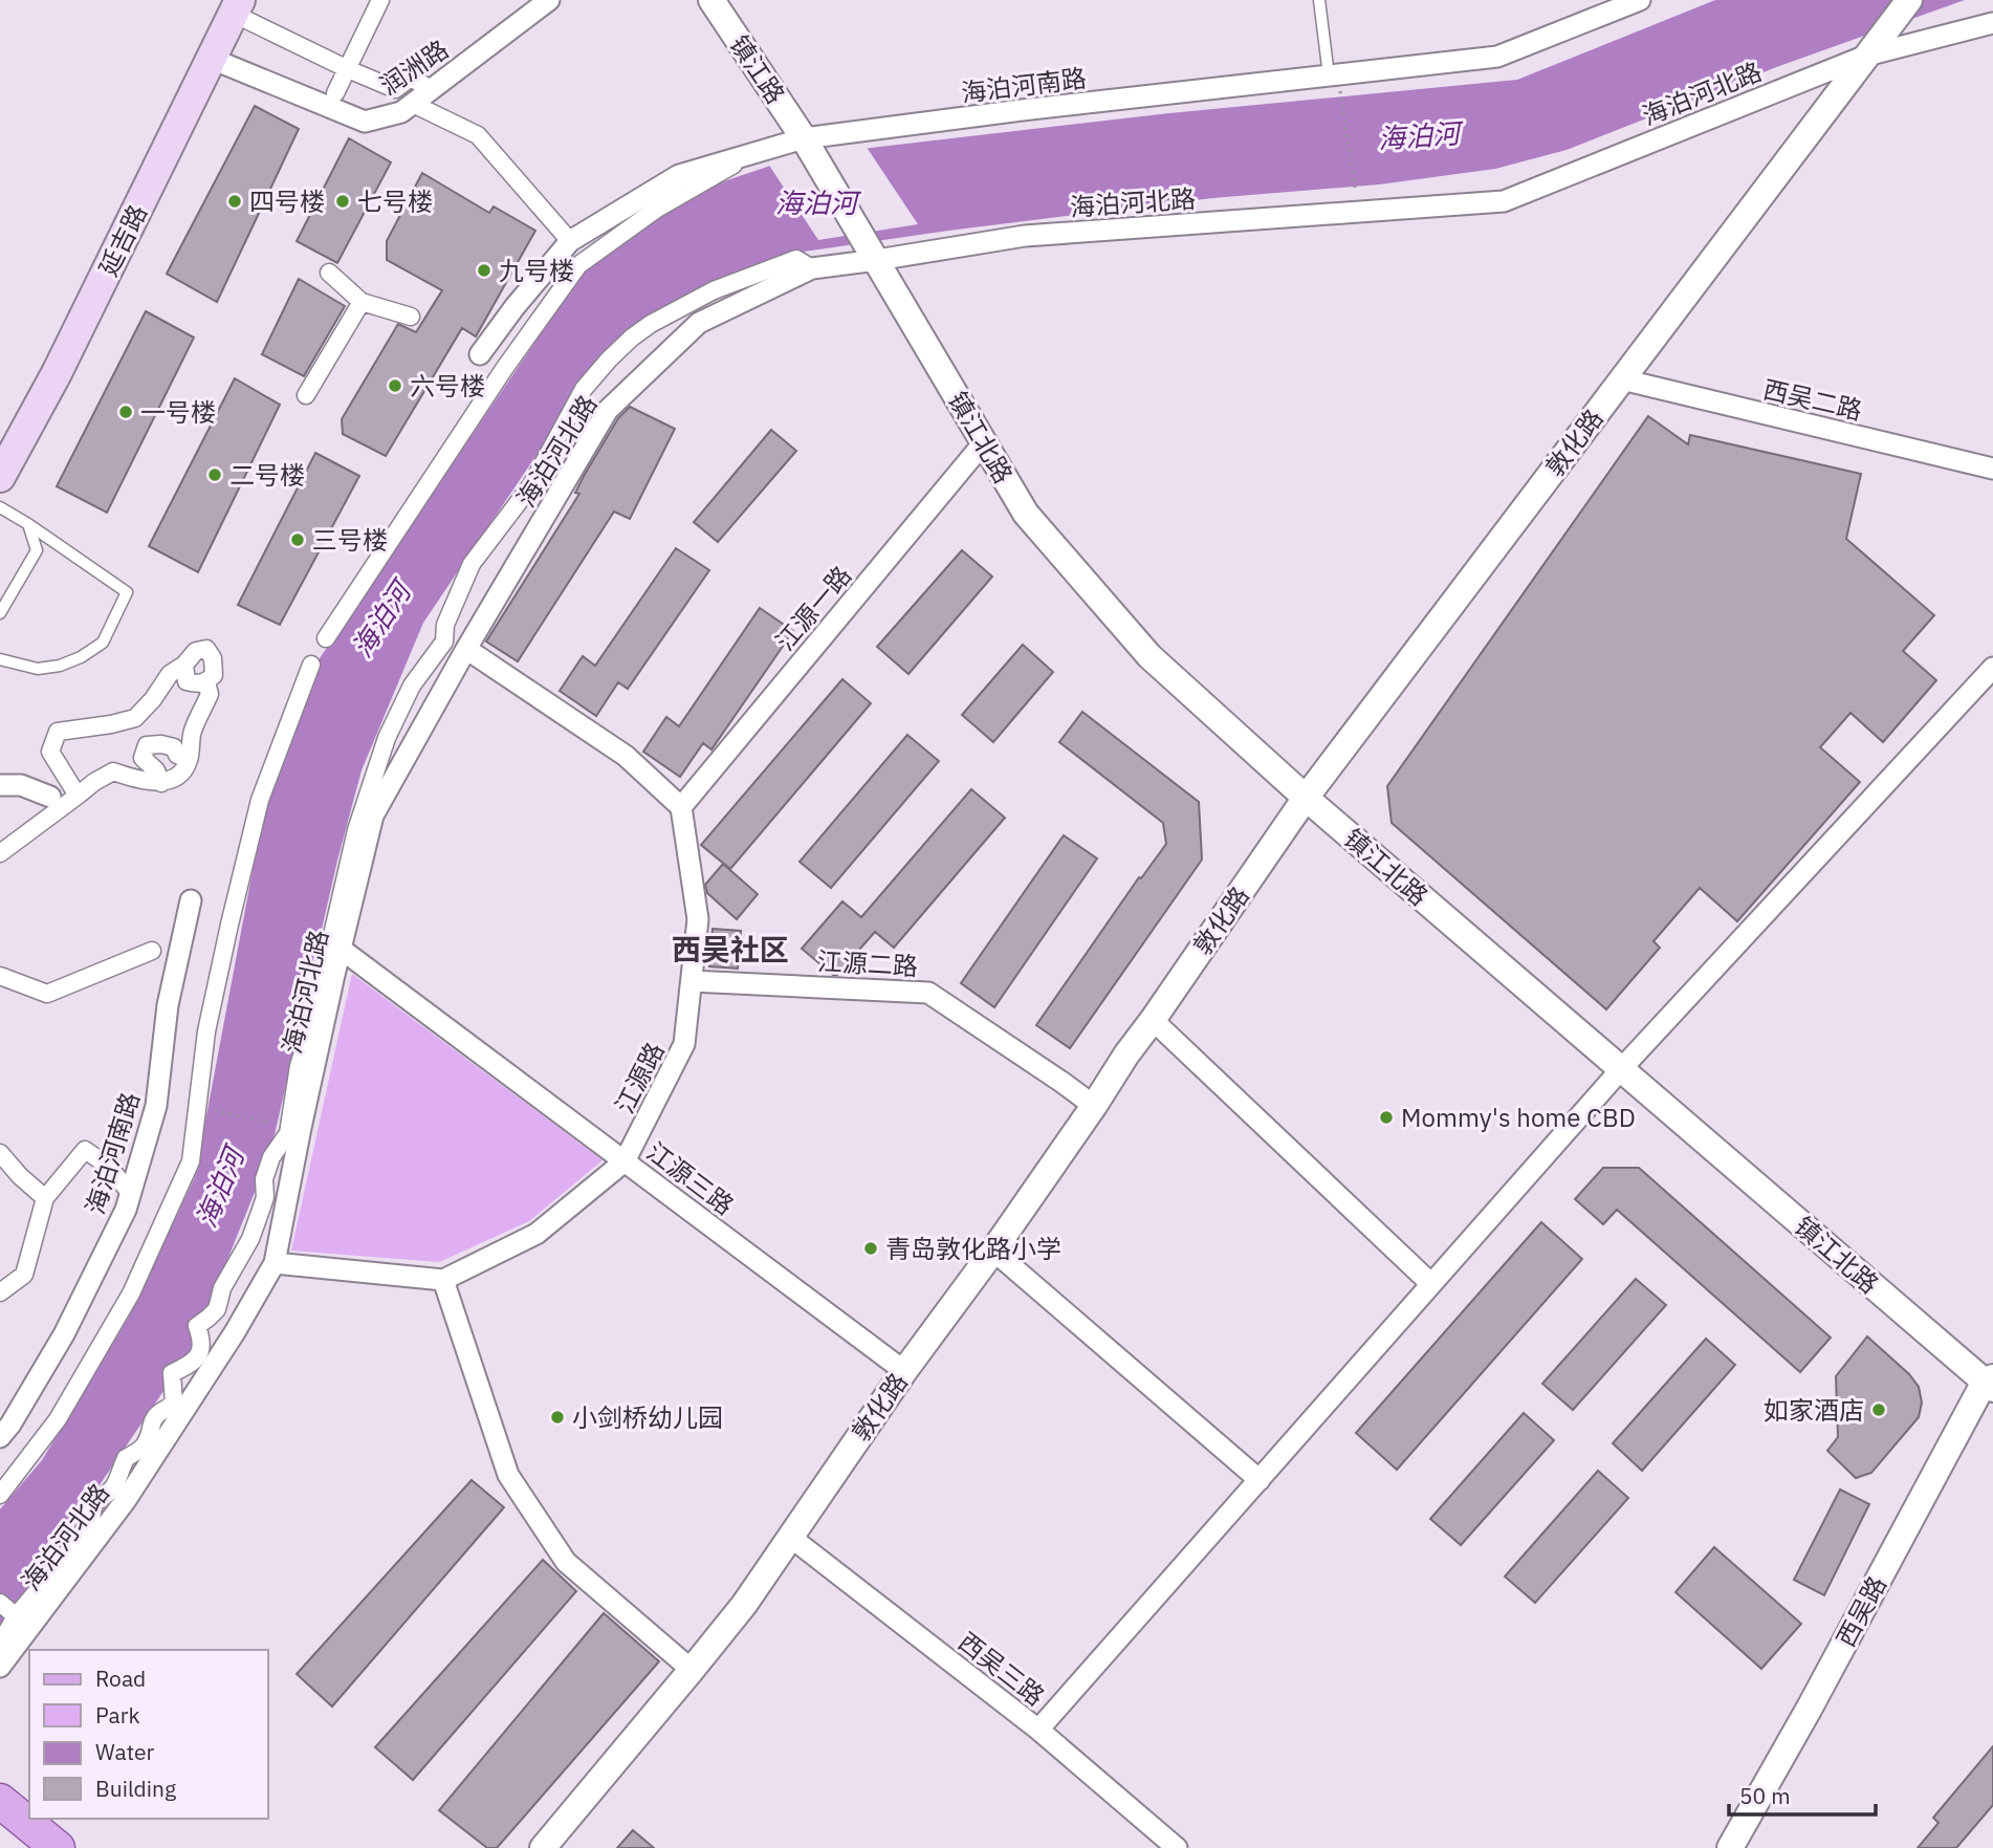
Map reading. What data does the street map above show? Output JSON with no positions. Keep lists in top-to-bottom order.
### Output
{
  "streets": {
    "main road": ["延吉路"],
    "street": [
      "润洲路",
      "镇江路",
      "海泊河南路",
      "海泊河北路",
      "西吴二路",
      "镇江北路",
      "敦化路",
      "江源一路",
      "江源二路",
      "江源路",
      "江源三路",
      "西吴路",
      "西吴三路"
    ]
  },
  "crossings": [
    ["润洲路", "延吉路"],
    ["镇江路", "海泊河南路"],
    ["镇江路", "海泊河北路"],
    ["镇江路", "镇江北路"],
    ["海泊河北路", "镇江北路"],
    ["海泊河北路", "敦化路"],
    ["海泊河北路", "江源三路"],
    ["西吴二路", "敦化路"],
    ["镇江北路", "敦化路"],
    ["镇江北路", "江源一路"],
    ["镇江北路", "西吴路"],
    ["敦化路", "江源二路"],
    ["敦化路", "江源三路"],
    ["敦化路", "西吴三路"],
    ["江源一路", "江源路"],
    ["江源二路", "江源路"],
    ["江源路", "江源三路"]
  ],
  "districts": ["西吴社区"],
  "water": ["海泊河"],
  "places": [
    "四号楼",
    "七号楼",
    "九号楼",
    "六号楼",
    "一号楼",
    "二号楼",
    "三号楼",
    "Mommy's home CBD",
    "青岛敦化路小学",
    "如家酒店",
    "小剑桥幼儿园"
  ],
  "legend": [
    "Road",
    "Park",
    "Water",
    "Building"
  ],
  "scale_bar": "50 m"
}
